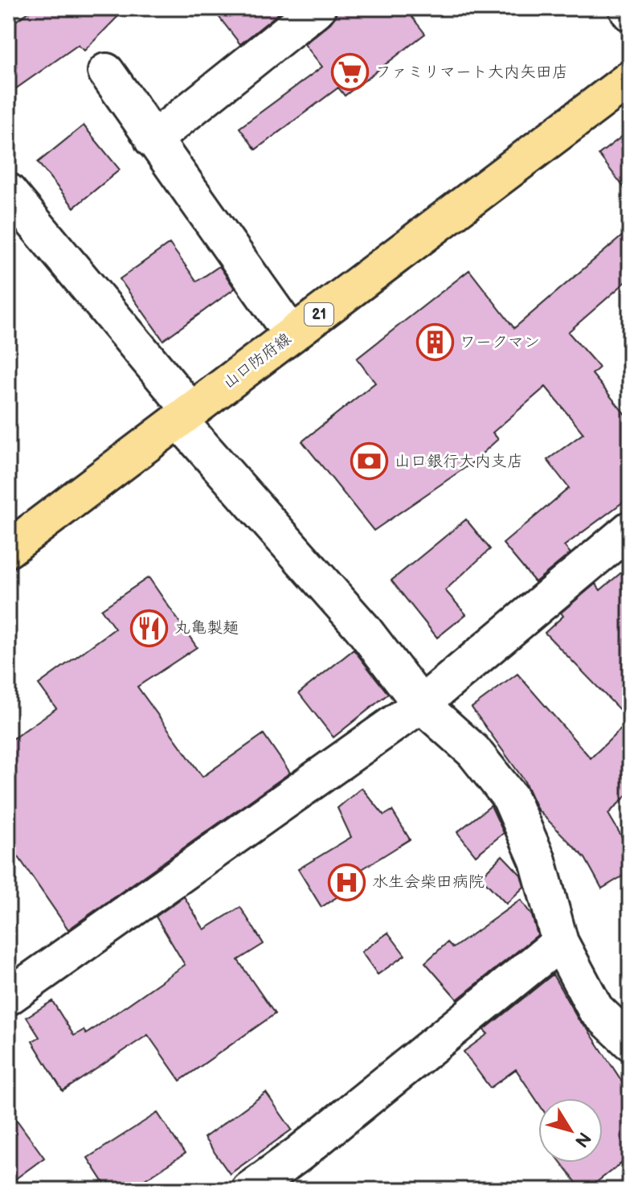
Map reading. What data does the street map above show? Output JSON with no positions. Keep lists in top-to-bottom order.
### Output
{
  "streets": {
    "main road": ["21", "山口防府線"]
  },
  "places": {
    "supermarket": ["ファミリマート大内矢田店"],
    "building": ["ワークマン"],
    "bank": ["山口銀行大内支店"],
    "restaurant": ["丸亀製麺"],
    "hospital": ["水生会柴田病院"]
  },
  "north": "bottom right"
}
